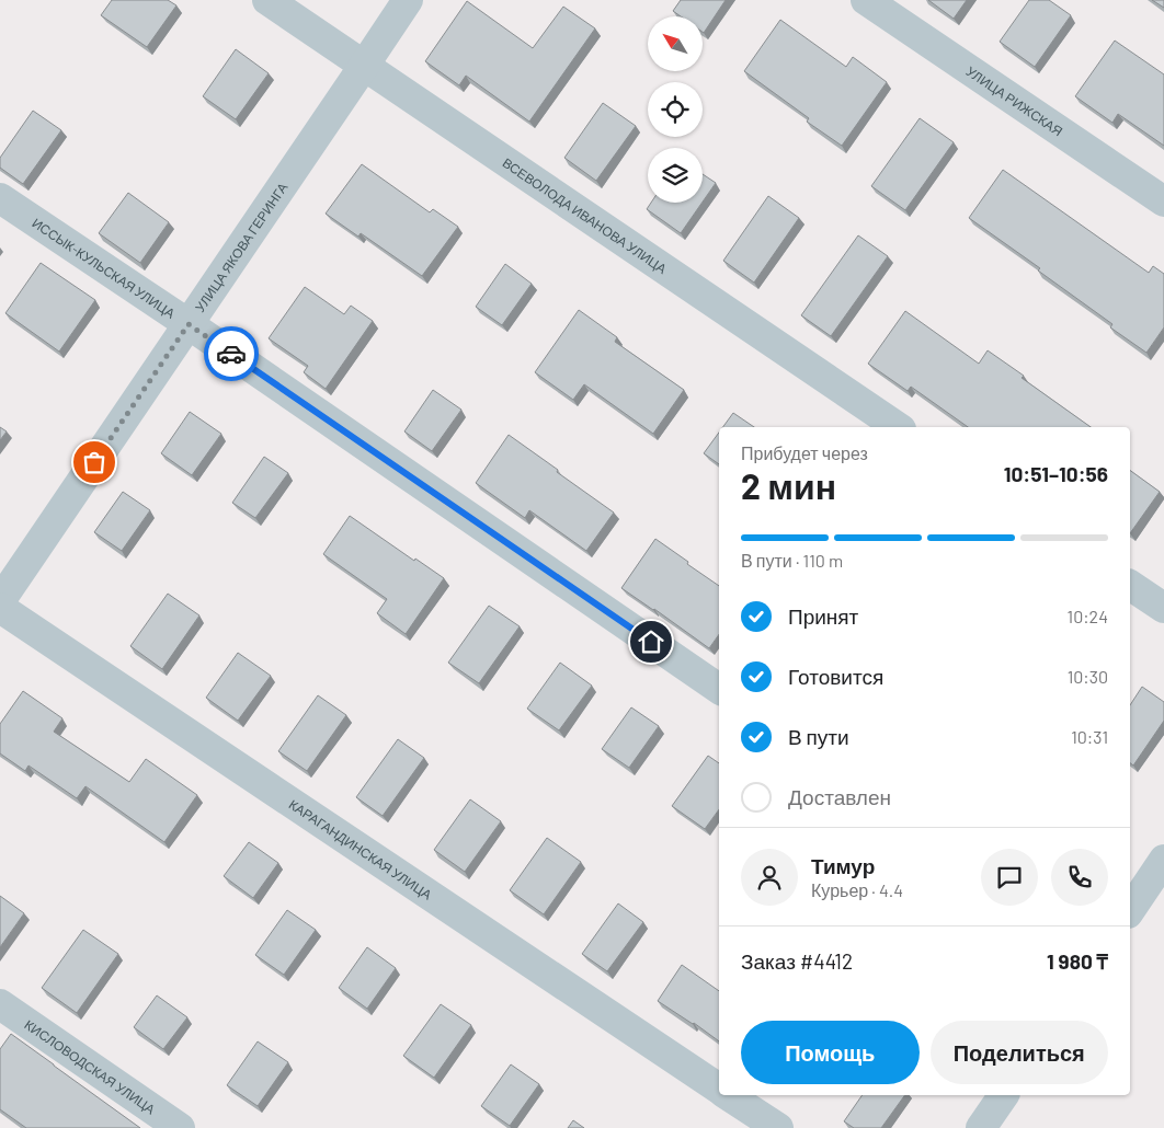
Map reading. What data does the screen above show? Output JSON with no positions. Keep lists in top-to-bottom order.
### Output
{
  "streets": {
    "street": [
      "УЛИЦА РИЖСКАЯ",
      "ВСЕВОЛОДА ИВАНОВА УЛИЦА",
      "УЛИЦА ЯКОВА ГЕРИНГА",
      "ИССЫК-КУЛЬСКАЯ УЛИЦА",
      "КАРАГАНДИНСКАЯ УЛИЦА",
      "КИСЛОВОДСКАЯ УЛИЦА"
    ]
  },
  "crossings": [
    ["ВСЕВОЛОДА ИВАНОВА УЛИЦА", "УЛИЦА ЯКОВА ГЕРИНГА"],
    ["УЛИЦА ЯКОВА ГЕРИНГА", "ИССЫК-КУЛЬСКАЯ УЛИЦА"]
  ],
  "north": "top left",
  "page": {
    "heading": ["2 мин", "Прибудет через", "10:51–10:56"],
    "panel": [
      "Тимур",
      "Курьер · 4.4",
      "Заказ #4412",
      "1 980 ₸"
    ],
    "bar": "В пути · 110 m",
    "list": [
      ["Принят", "10:24"],
      ["Готовится", "10:30"],
      ["В пути", "10:31"],
      "Доставлен"
    ],
    "buttons": ["Помощь", "Поделиться"]
  }
}
